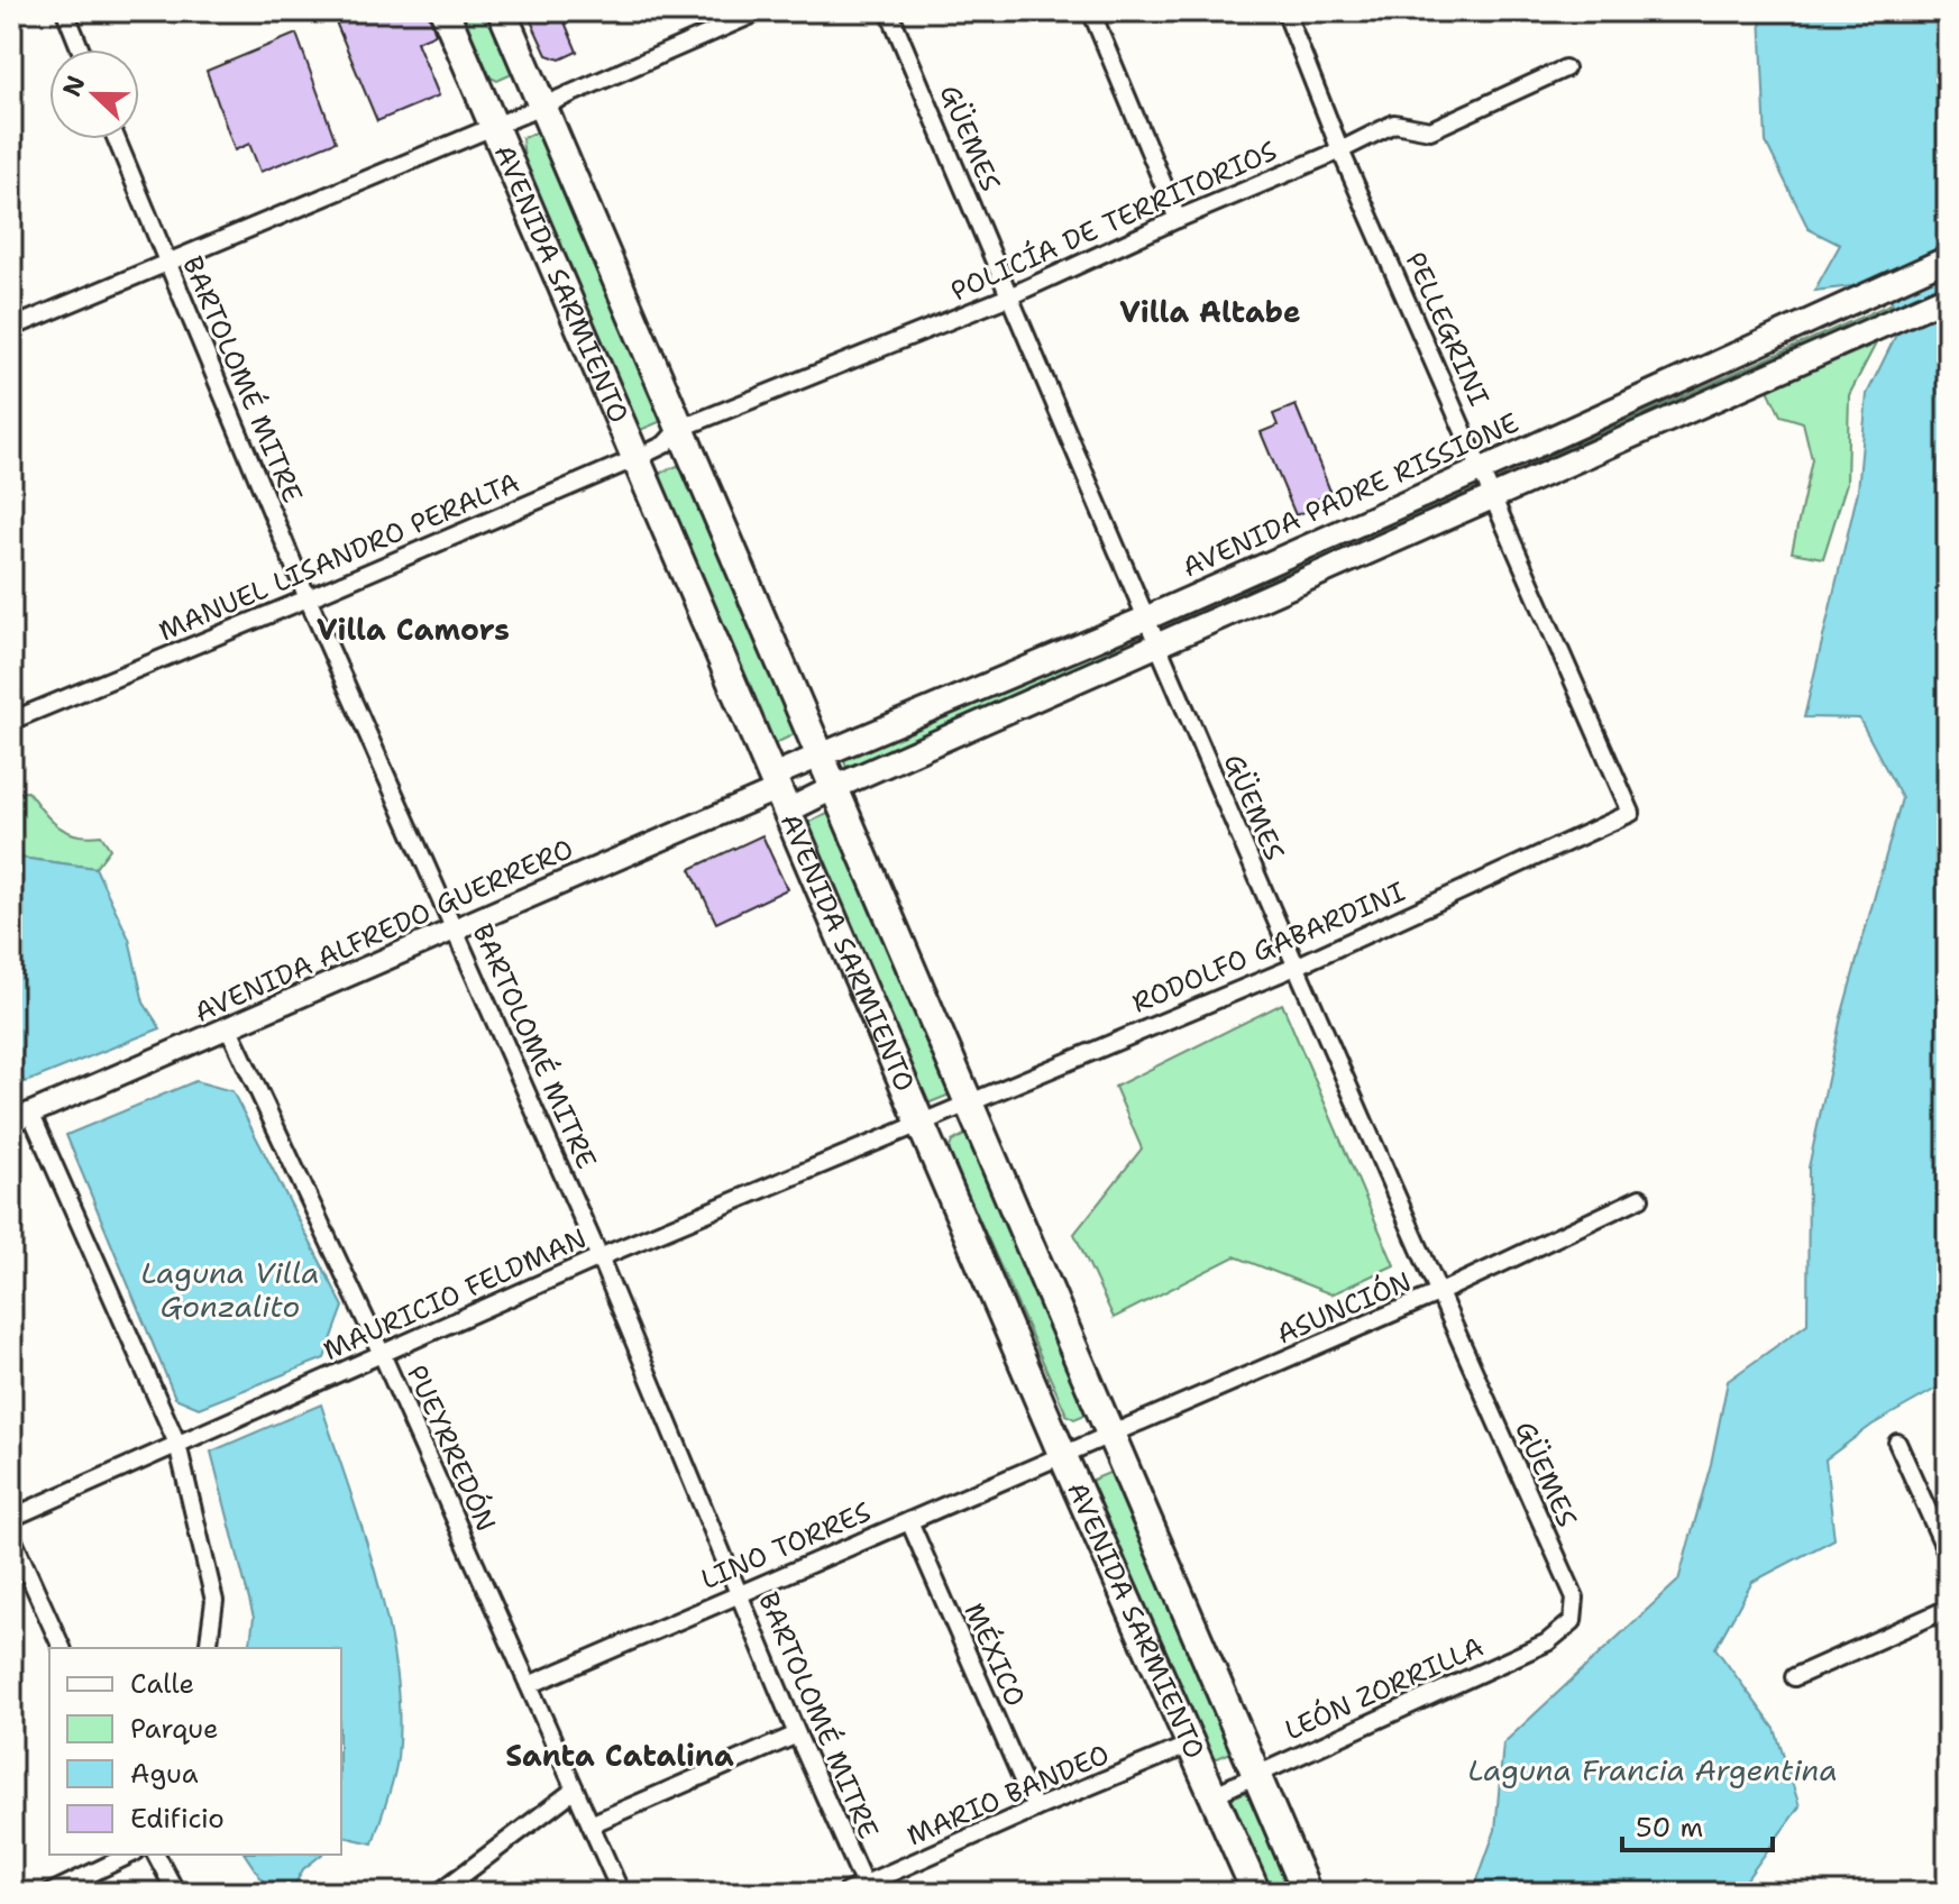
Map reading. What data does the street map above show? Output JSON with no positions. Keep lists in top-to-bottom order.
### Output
{
  "streets": {
    "main road": ["AVENIDA SARMIENTO", "AVENIDA PADRE RISSIONE"],
    "street": [
      "GÜEMES",
      "POLICÍA DE TERRITORIOS",
      "PELLEGRINI",
      "BARTOLOMÉ MITRE",
      "MANUEL LISANDRO PERALTA",
      "AVENIDA ALFREDO GUERRERO",
      "RODOLFO GABARDINI",
      "MAURICIO FELDMAN",
      "ASUNCIÓN",
      "PUEYRREDÓN",
      "LINO TORRES",
      "MÉXICO",
      "LEÓN ZORRILLA",
      "MARIO BANDEO"
    ]
  },
  "crossings": [
    ["GÜEMES", "POLICÍA DE TERRITORIOS"],
    ["GÜEMES", "AVENIDA PADRE RISSIONE"],
    ["GÜEMES", "RODOLFO GABARDINI"],
    ["GÜEMES", "ASUNCIÓN"],
    ["GÜEMES", "LEÓN ZORRILLA"],
    ["POLICÍA DE TERRITORIOS", "AVENIDA SARMIENTO"],
    ["POLICÍA DE TERRITORIOS", "PELLEGRINI"],
    ["POLICÍA DE TERRITORIOS", "MANUEL LISANDRO PERALTA"],
    ["AVENIDA SARMIENTO", "AVENIDA PADRE RISSIONE"],
    ["AVENIDA SARMIENTO", "MANUEL LISANDRO PERALTA"],
    ["AVENIDA SARMIENTO", "AVENIDA ALFREDO GUERRERO"],
    ["AVENIDA SARMIENTO", "RODOLFO GABARDINI"],
    ["AVENIDA SARMIENTO", "MAURICIO FELDMAN"],
    ["AVENIDA SARMIENTO", "ASUNCIÓN"],
    ["AVENIDA SARMIENTO", "LINO TORRES"],
    ["AVENIDA SARMIENTO", "LEÓN ZORRILLA"],
    ["AVENIDA SARMIENTO", "MARIO BANDEO"],
    ["PELLEGRINI", "AVENIDA PADRE RISSIONE"],
    ["PELLEGRINI", "RODOLFO GABARDINI"],
    ["BARTOLOMÉ MITRE", "MANUEL LISANDRO PERALTA"],
    ["BARTOLOMÉ MITRE", "AVENIDA ALFREDO GUERRERO"],
    ["BARTOLOMÉ MITRE", "MAURICIO FELDMAN"],
    ["BARTOLOMÉ MITRE", "LINO TORRES"],
    ["BARTOLOMÉ MITRE", "MARIO BANDEO"],
    ["AVENIDA PADRE RISSIONE", "AVENIDA ALFREDO GUERRERO"],
    ["AVENIDA ALFREDO GUERRERO", "PUEYRREDÓN"],
    ["RODOLFO GABARDINI", "MAURICIO FELDMAN"],
    ["MAURICIO FELDMAN", "PUEYRREDÓN"],
    ["ASUNCIÓN", "LINO TORRES"],
    ["PUEYRREDÓN", "LINO TORRES"],
    ["LINO TORRES", "MÉXICO"],
    ["MÉXICO", "MARIO BANDEO"]
  ],
  "districts": ["Villa Altabe", "Villa Camors", "Santa Catalina"],
  "water": ["Laguna Villa Gonzalito", "Laguna Francia Argentina"],
  "legend": [
    "Calle",
    "Parque",
    "Agua",
    "Edificio"
  ],
  "scale_bar": "50 m",
  "north": "left"
}
